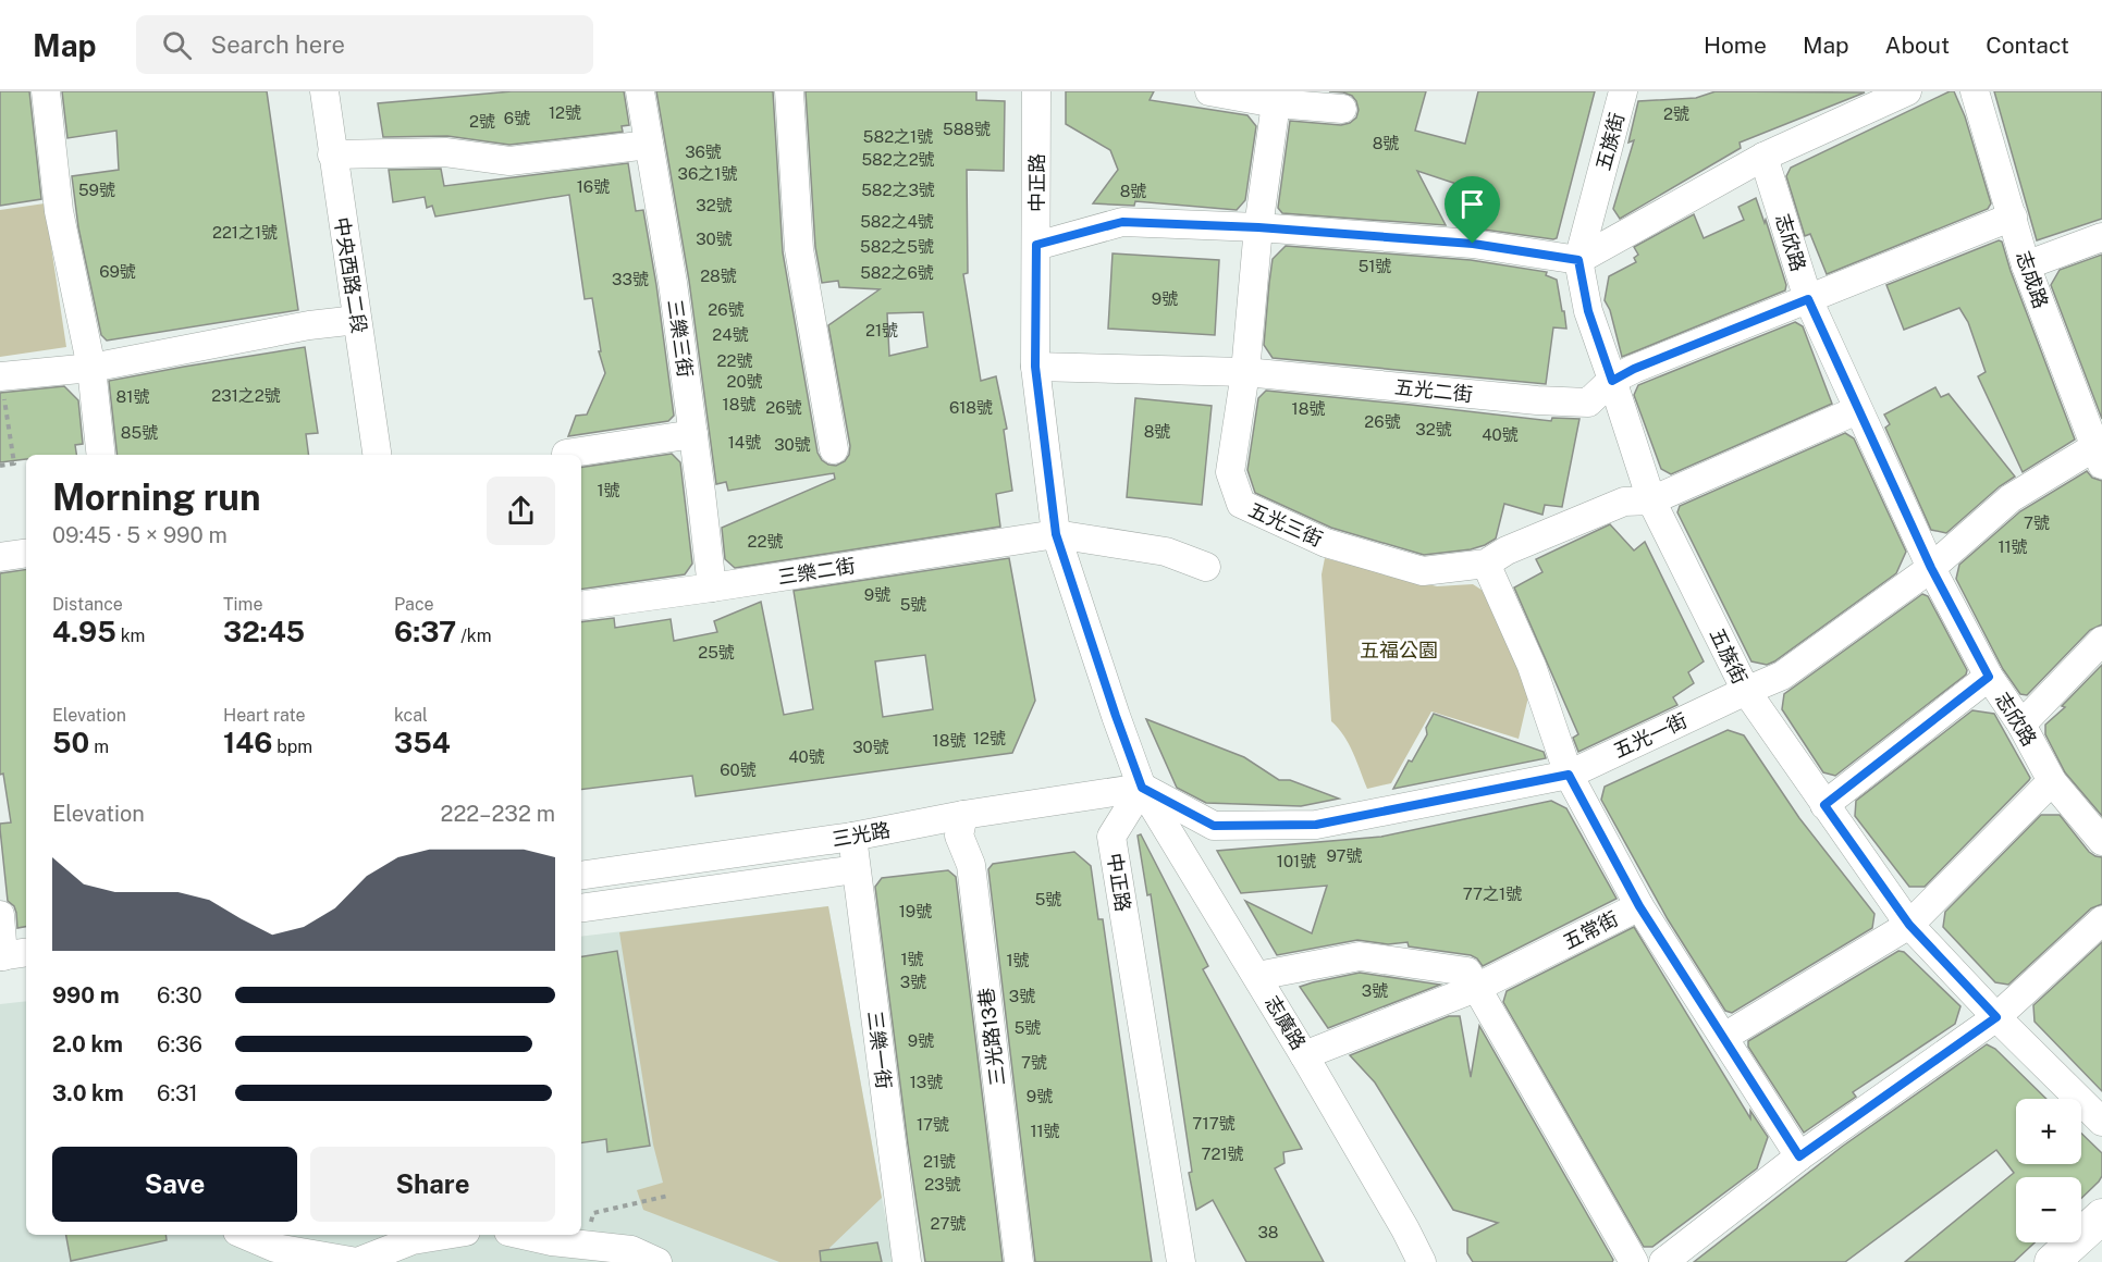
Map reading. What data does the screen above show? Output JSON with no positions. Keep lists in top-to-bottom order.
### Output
{
  "streets": {
    "street": [
      "五族街",
      "中正路",
      "志欣路",
      "中央西路二段",
      "志成路",
      "三樂三街",
      "五光二街",
      "五光三街",
      "三樂二街",
      "五光一街",
      "三光路",
      "五常街",
      "志廣路",
      "三光路13巷",
      "三樂一街"
    ]
  },
  "crossings": [
    ["五族街", "五光二街"],
    ["五族街", "五光三街"],
    ["五族街", "五光一街"],
    ["中正路", "五光二街"],
    ["中正路", "三樂二街"],
    ["中正路", "五光一街"],
    ["中正路", "三光路"],
    ["中正路", "志廣路"],
    ["志欣路", "五光二街"],
    ["志欣路", "五光三街"],
    ["志欣路", "五光一街"],
    ["志成路", "五光二街"],
    ["志成路", "五光一街"],
    ["三樂三街", "三樂二街"],
    ["五光二街", "五光三街"],
    ["五光三街", "五常街"],
    ["五光一街", "三光路"],
    ["五光一街", "五常街"],
    ["五光一街", "志廣路"],
    ["三光路", "志廣路"],
    ["三光路", "三光路13巷"],
    ["三光路", "三樂一街"],
    ["五常街", "志廣路"]
  ],
  "parks": ["五福公園"],
  "house_numbers": [
    "12號",
    "2號",
    "6號",
    "2號",
    "588號",
    "582之1號",
    "8號",
    "36號",
    "582之2號",
    "36之1號",
    "16號",
    "59號",
    "582之3號",
    "8號",
    "32號",
    "582之4號",
    "221之1號",
    "30號",
    "582之5號",
    "51號",
    "69號",
    "582之6號",
    "28號",
    "33號",
    "9號",
    "26號",
    "21號",
    "24號",
    "22號",
    "20號",
    "231之2號",
    "81號",
    "18號",
    "26號",
    "618號",
    "18號",
    "26號",
    "32號",
    "8號",
    "85號",
    "40號",
    "14號",
    "30號",
    "1號",
    "7號",
    "22號",
    "11號",
    "9號",
    "5號",
    "25號",
    "12號",
    "18號",
    "30號",
    "40號",
    "60號",
    "97號",
    "101號",
    "77之1號",
    "5號",
    "19號",
    "1號",
    "1號",
    "3號",
    "3號",
    "3號",
    "5號",
    "9號",
    "7號",
    "13號",
    "9號",
    "717號",
    "17號",
    "11號",
    "721號",
    "21號",
    "23號",
    "27號",
    "38"
  ],
  "page": {
    "header": "Map",
    "search": "Search here",
    "nav": [
      "Home",
      "Map",
      "About",
      "Contact"
    ],
    "heading": ["Morning run", "09:45 · 5 × 990 m"],
    "stats": [
      ["Distance", "4.95 km"],
      ["Time", "32:45"],
      ["Pace", "6:37 /km"],
      ["Elevation", "50 m"],
      ["Heart rate", "146 bpm"],
      ["kcal", "354"]
    ],
    "chart": ["Elevation", "222–232 m"],
    "list": [
      {
        "name": "990 m",
        "note": "6:30"
      },
      {
        "name": "2.0 km",
        "note": "6:36"
      },
      {
        "name": "3.0 km",
        "note": "6:31"
      }
    ],
    "map_buttons": ["+", "−"],
    "buttons": ["Save", "Share"]
  }
}
